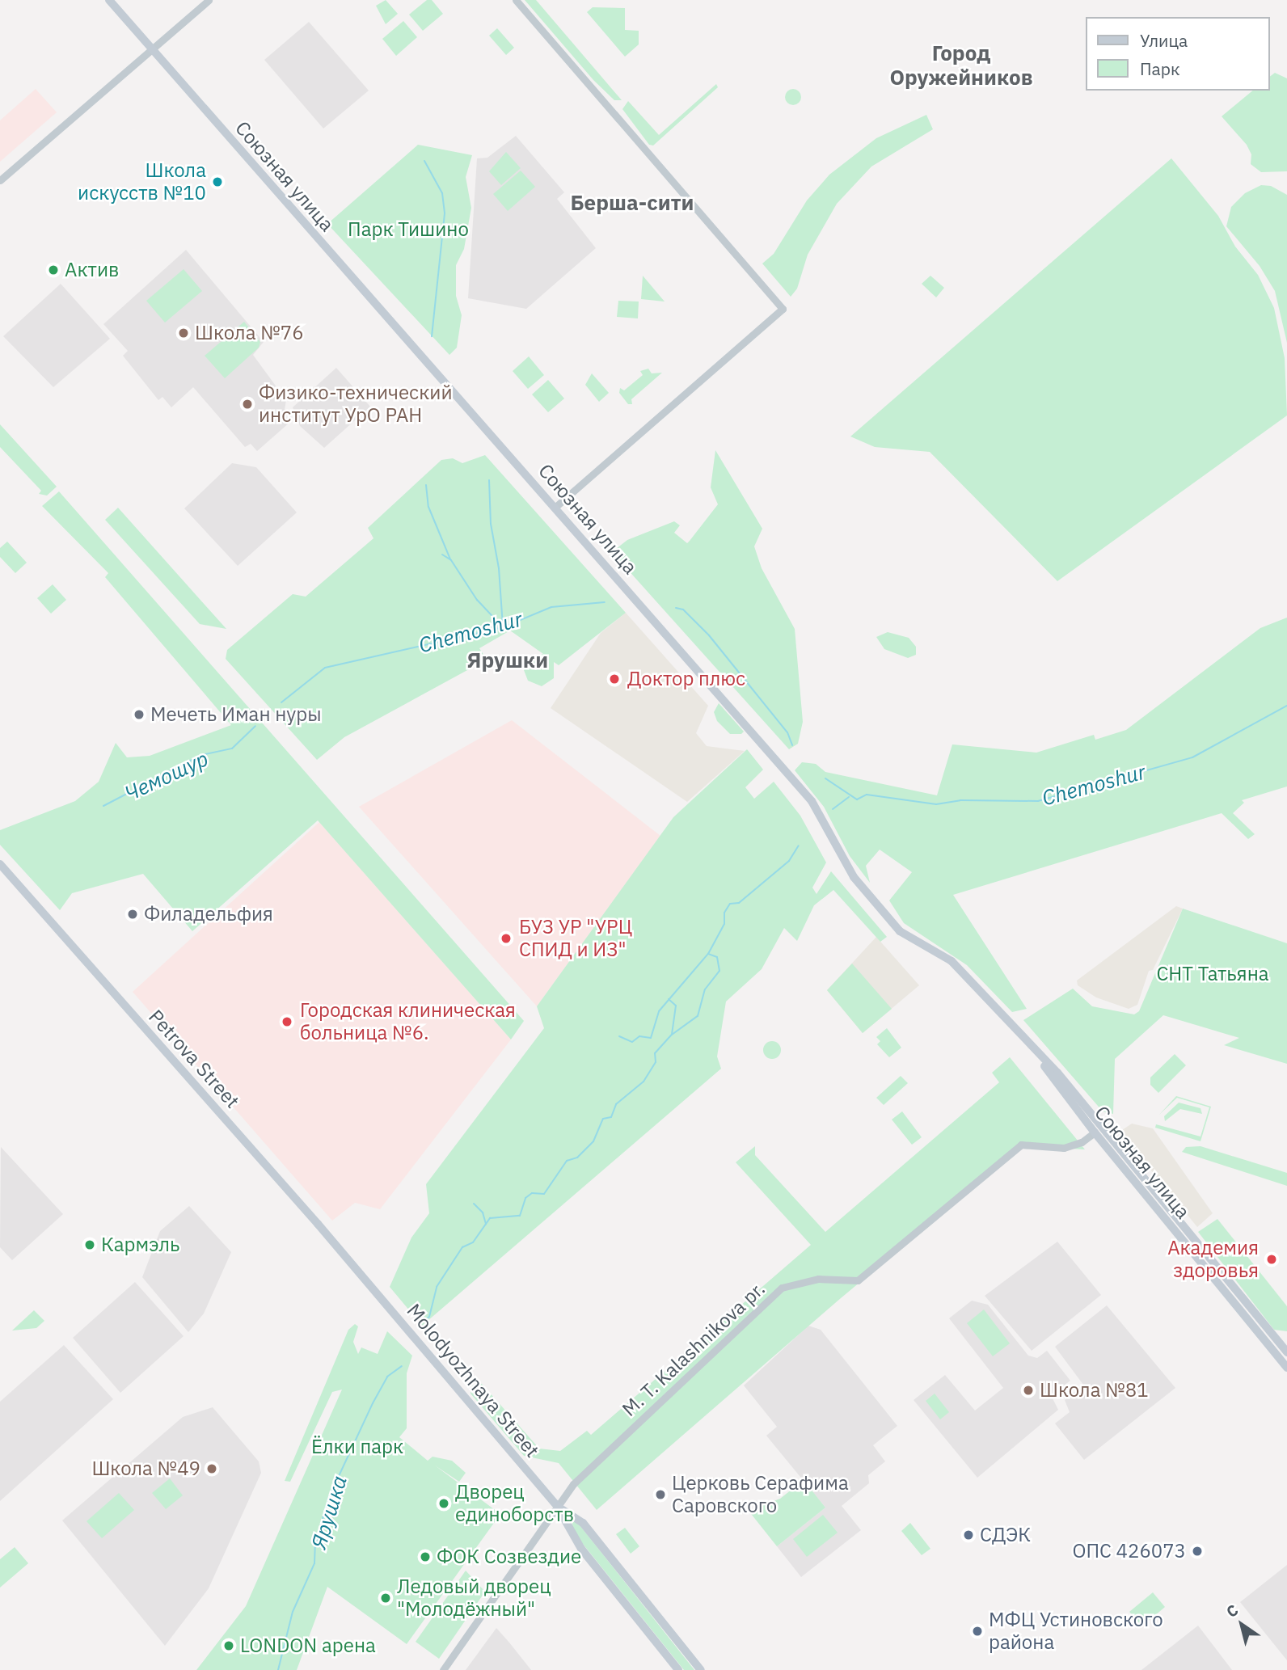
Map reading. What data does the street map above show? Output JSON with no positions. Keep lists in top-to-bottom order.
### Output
{
  "streets": {
    "main road": ["Союзная улица", "Petrova Street", "Molodyozhnaya Street"],
    "street": ["M. T. Kalashnikova pr."]
  },
  "crossings": [
    ["Союзная улица", "M. T. Kalashnikova pr."],
    ["Petrova Street", "Molodyozhnaya Street"],
    ["M. T. Kalashnikova pr.", "Molodyozhnaya Street"]
  ],
  "districts": ["Город Оружейников", "Берша-сити", "Ярушки"],
  "water": ["Chemoshur", "Чемошур", "Ярушка"],
  "parks": ["Парк Тишино", "СНТ Татьяна", "Ёлки парк"],
  "places": [
    "Школа искусств №10",
    "Актив",
    "Школа №76",
    "Физико-технический институт УрО РАН",
    "Доктор плюс",
    "Мечеть Иман нуры",
    "Филадельфия",
    "БУЗ УР \"УРЦ СПИД и ИЗ\"",
    "Городская клиническая больница №6.",
    "Кармэль",
    "Академия здоровья",
    "Школа №81",
    "Школа №49",
    "Церковь Серафима Саровского",
    "Дворец единоборств",
    "СДЭК",
    "ОПС 426073",
    "ФОК Созвездие",
    "Ледовый дворец \"Молодёжный\"",
    "МФЦ Устиновского района",
    "LONDON арена"
  ],
  "legend": ["Улица", "Парк"],
  "north": "top left"
}
